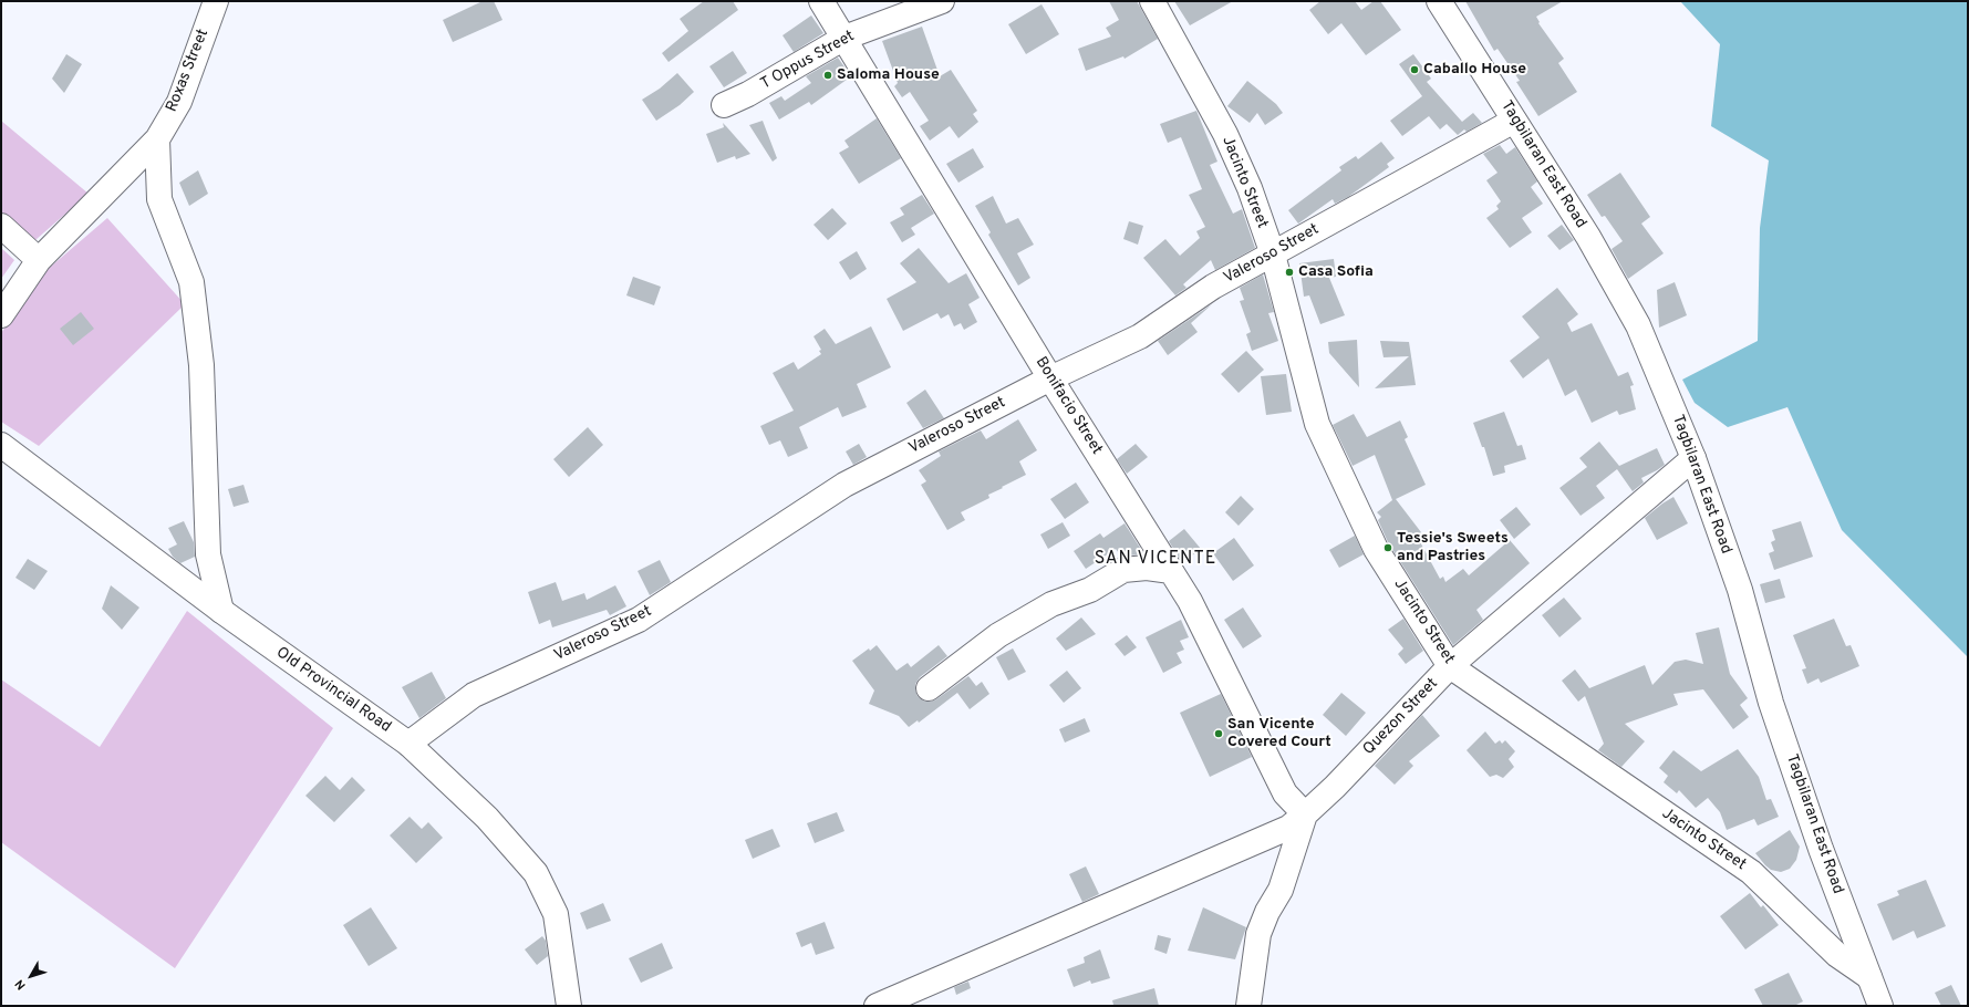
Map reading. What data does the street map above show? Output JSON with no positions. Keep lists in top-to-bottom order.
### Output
{
  "streets": {
    "street": [
      "T Oppus Street",
      "Roxas Street",
      "Tagbilaran East Road",
      "Jacinto Street",
      "Valeroso Street",
      "Bonifacio Street",
      "Old Provincial Road",
      "Quezon Street"
    ]
  },
  "crossings": [
    ["T Oppus Street", "Bonifacio Street"],
    ["Tagbilaran East Road", "Jacinto Street"],
    ["Tagbilaran East Road", "Valeroso Street"],
    ["Tagbilaran East Road", "Quezon Street"],
    ["Jacinto Street", "Valeroso Street"],
    ["Jacinto Street", "Quezon Street"],
    ["Valeroso Street", "Bonifacio Street"],
    ["Valeroso Street", "Old Provincial Road"],
    ["Bonifacio Street", "Quezon Street"]
  ],
  "districts": ["SAN VICENTE"],
  "places": [
    "Caballo House",
    "Saloma House",
    "Casa Sofia",
    "Tessie's Sweets and Pastries",
    "San Vicente Covered Court"
  ],
  "north": "bottom left"
}
